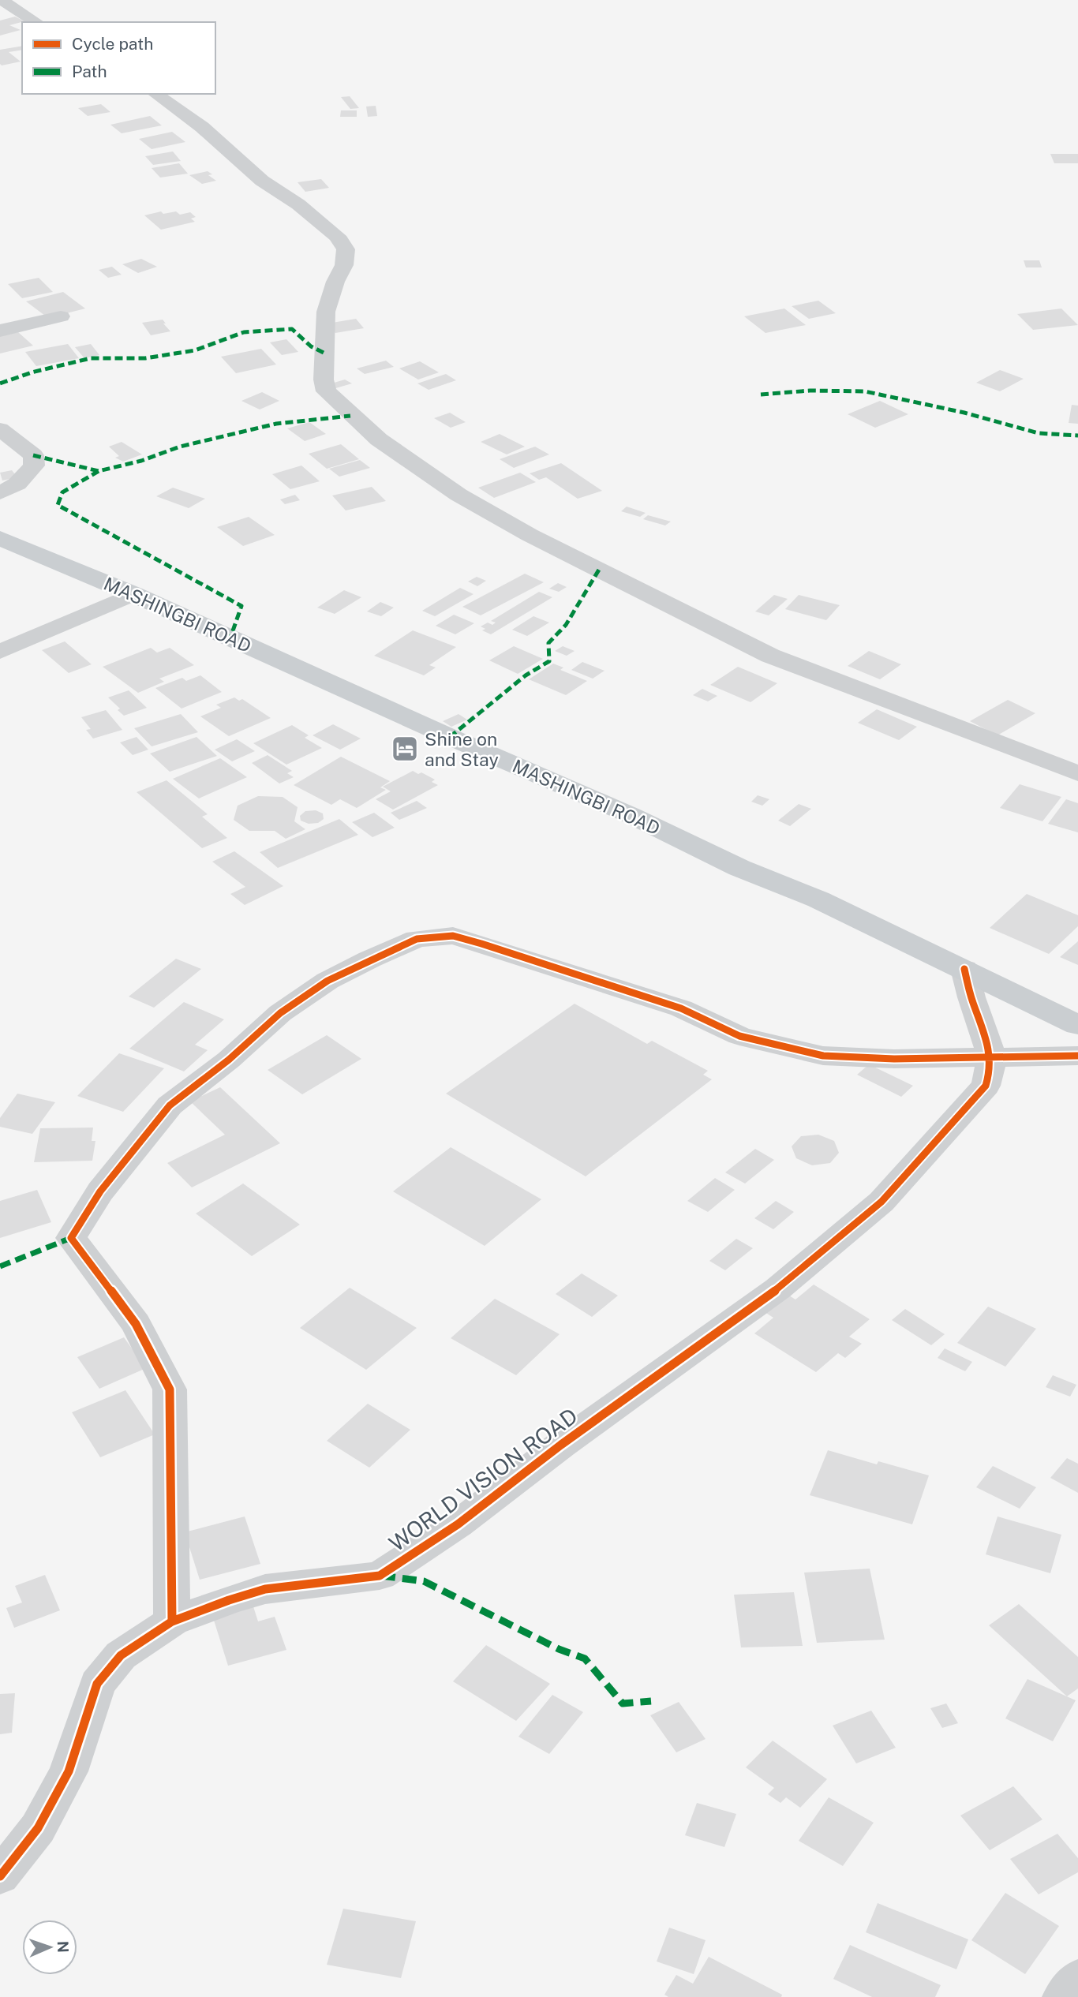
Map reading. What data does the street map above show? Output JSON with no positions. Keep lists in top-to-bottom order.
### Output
{
  "streets": {
    "main road": ["MASHINGBI ROAD"],
    "street": ["WORLD VISION ROAD"]
  },
  "places": {
    "hotel": ["Shine on and Stay"]
  },
  "legend": ["Cycle path", "Path"],
  "north": "right"
}
